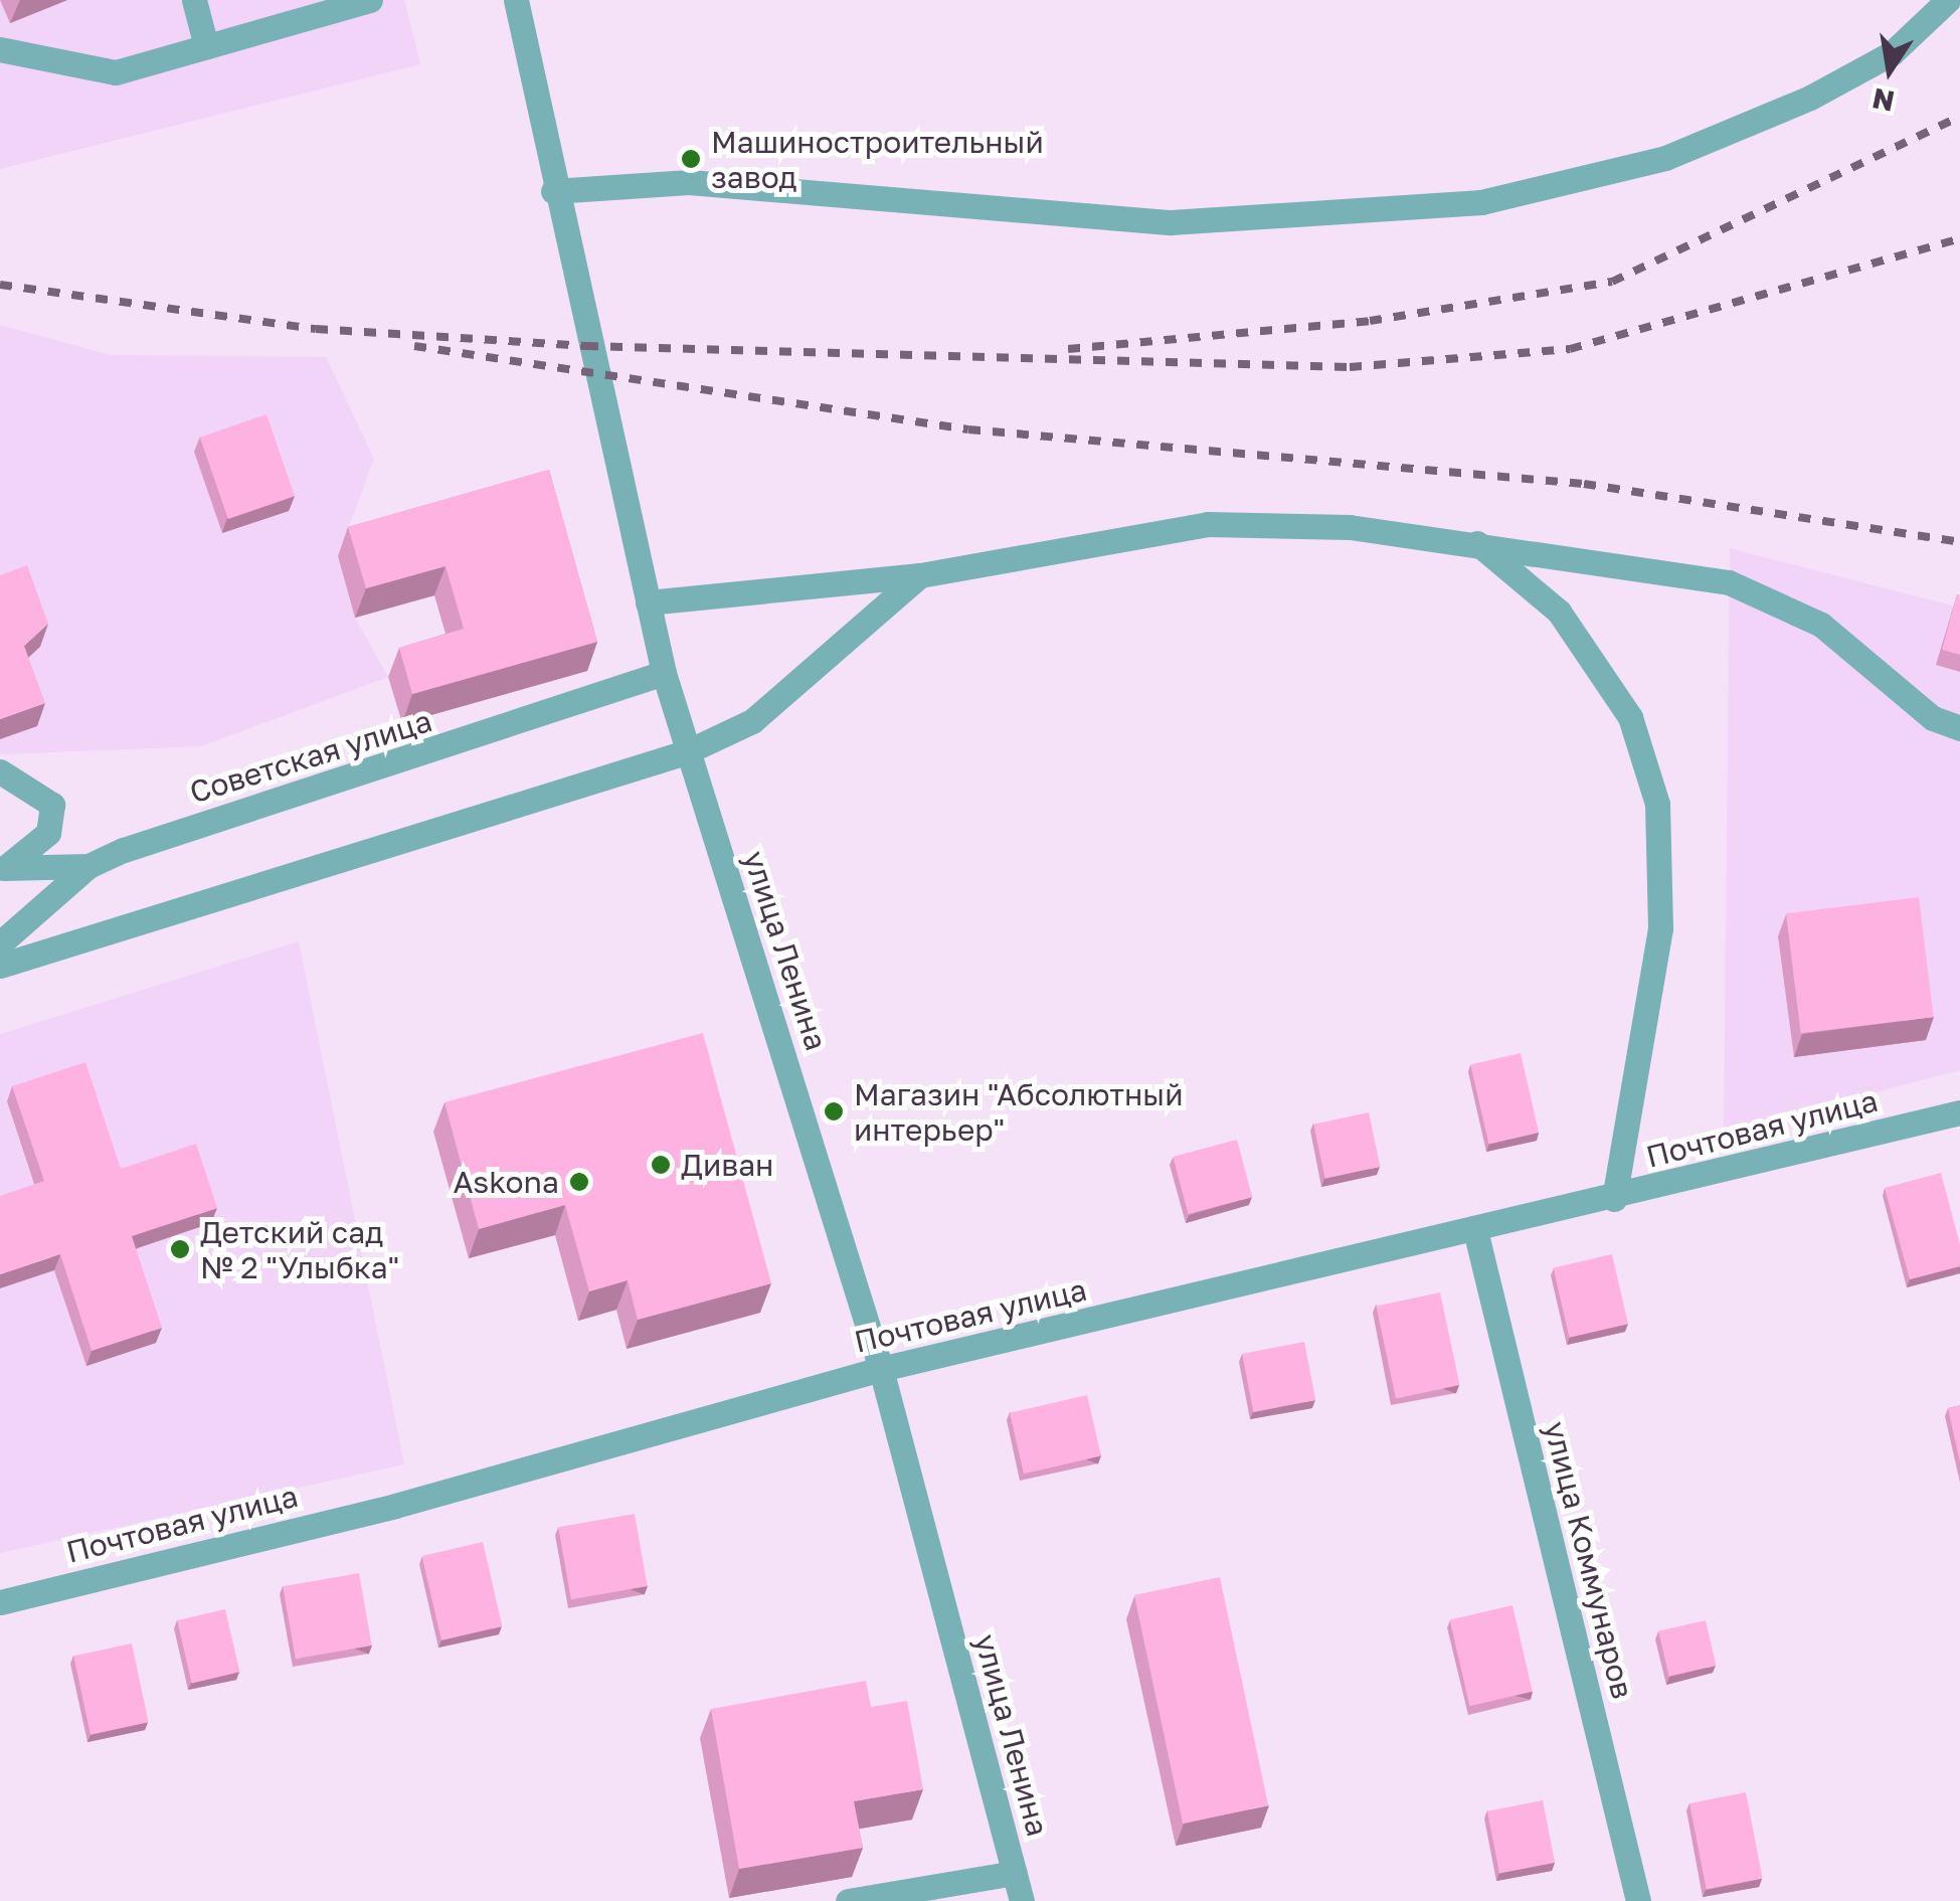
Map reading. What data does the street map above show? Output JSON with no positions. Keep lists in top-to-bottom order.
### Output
{
  "streets": {
    "street": [
      "Советская улица",
      "улица Ленина",
      "Почтовая улица",
      "улица Коммунаров"
    ]
  },
  "crossings": [
    ["Советская улица", "улица Ленина"],
    ["улица Ленина", "Почтовая улица"],
    ["Почтовая улица", "улица Коммунаров"]
  ],
  "places": [
    "Машиностроительный завод",
    "Магазин \"Абсолютный интерьер\"",
    "Диван",
    "Askona",
    "Детский сад № 2 \"Улыбка\""
  ],
  "north": "bottom"
}
